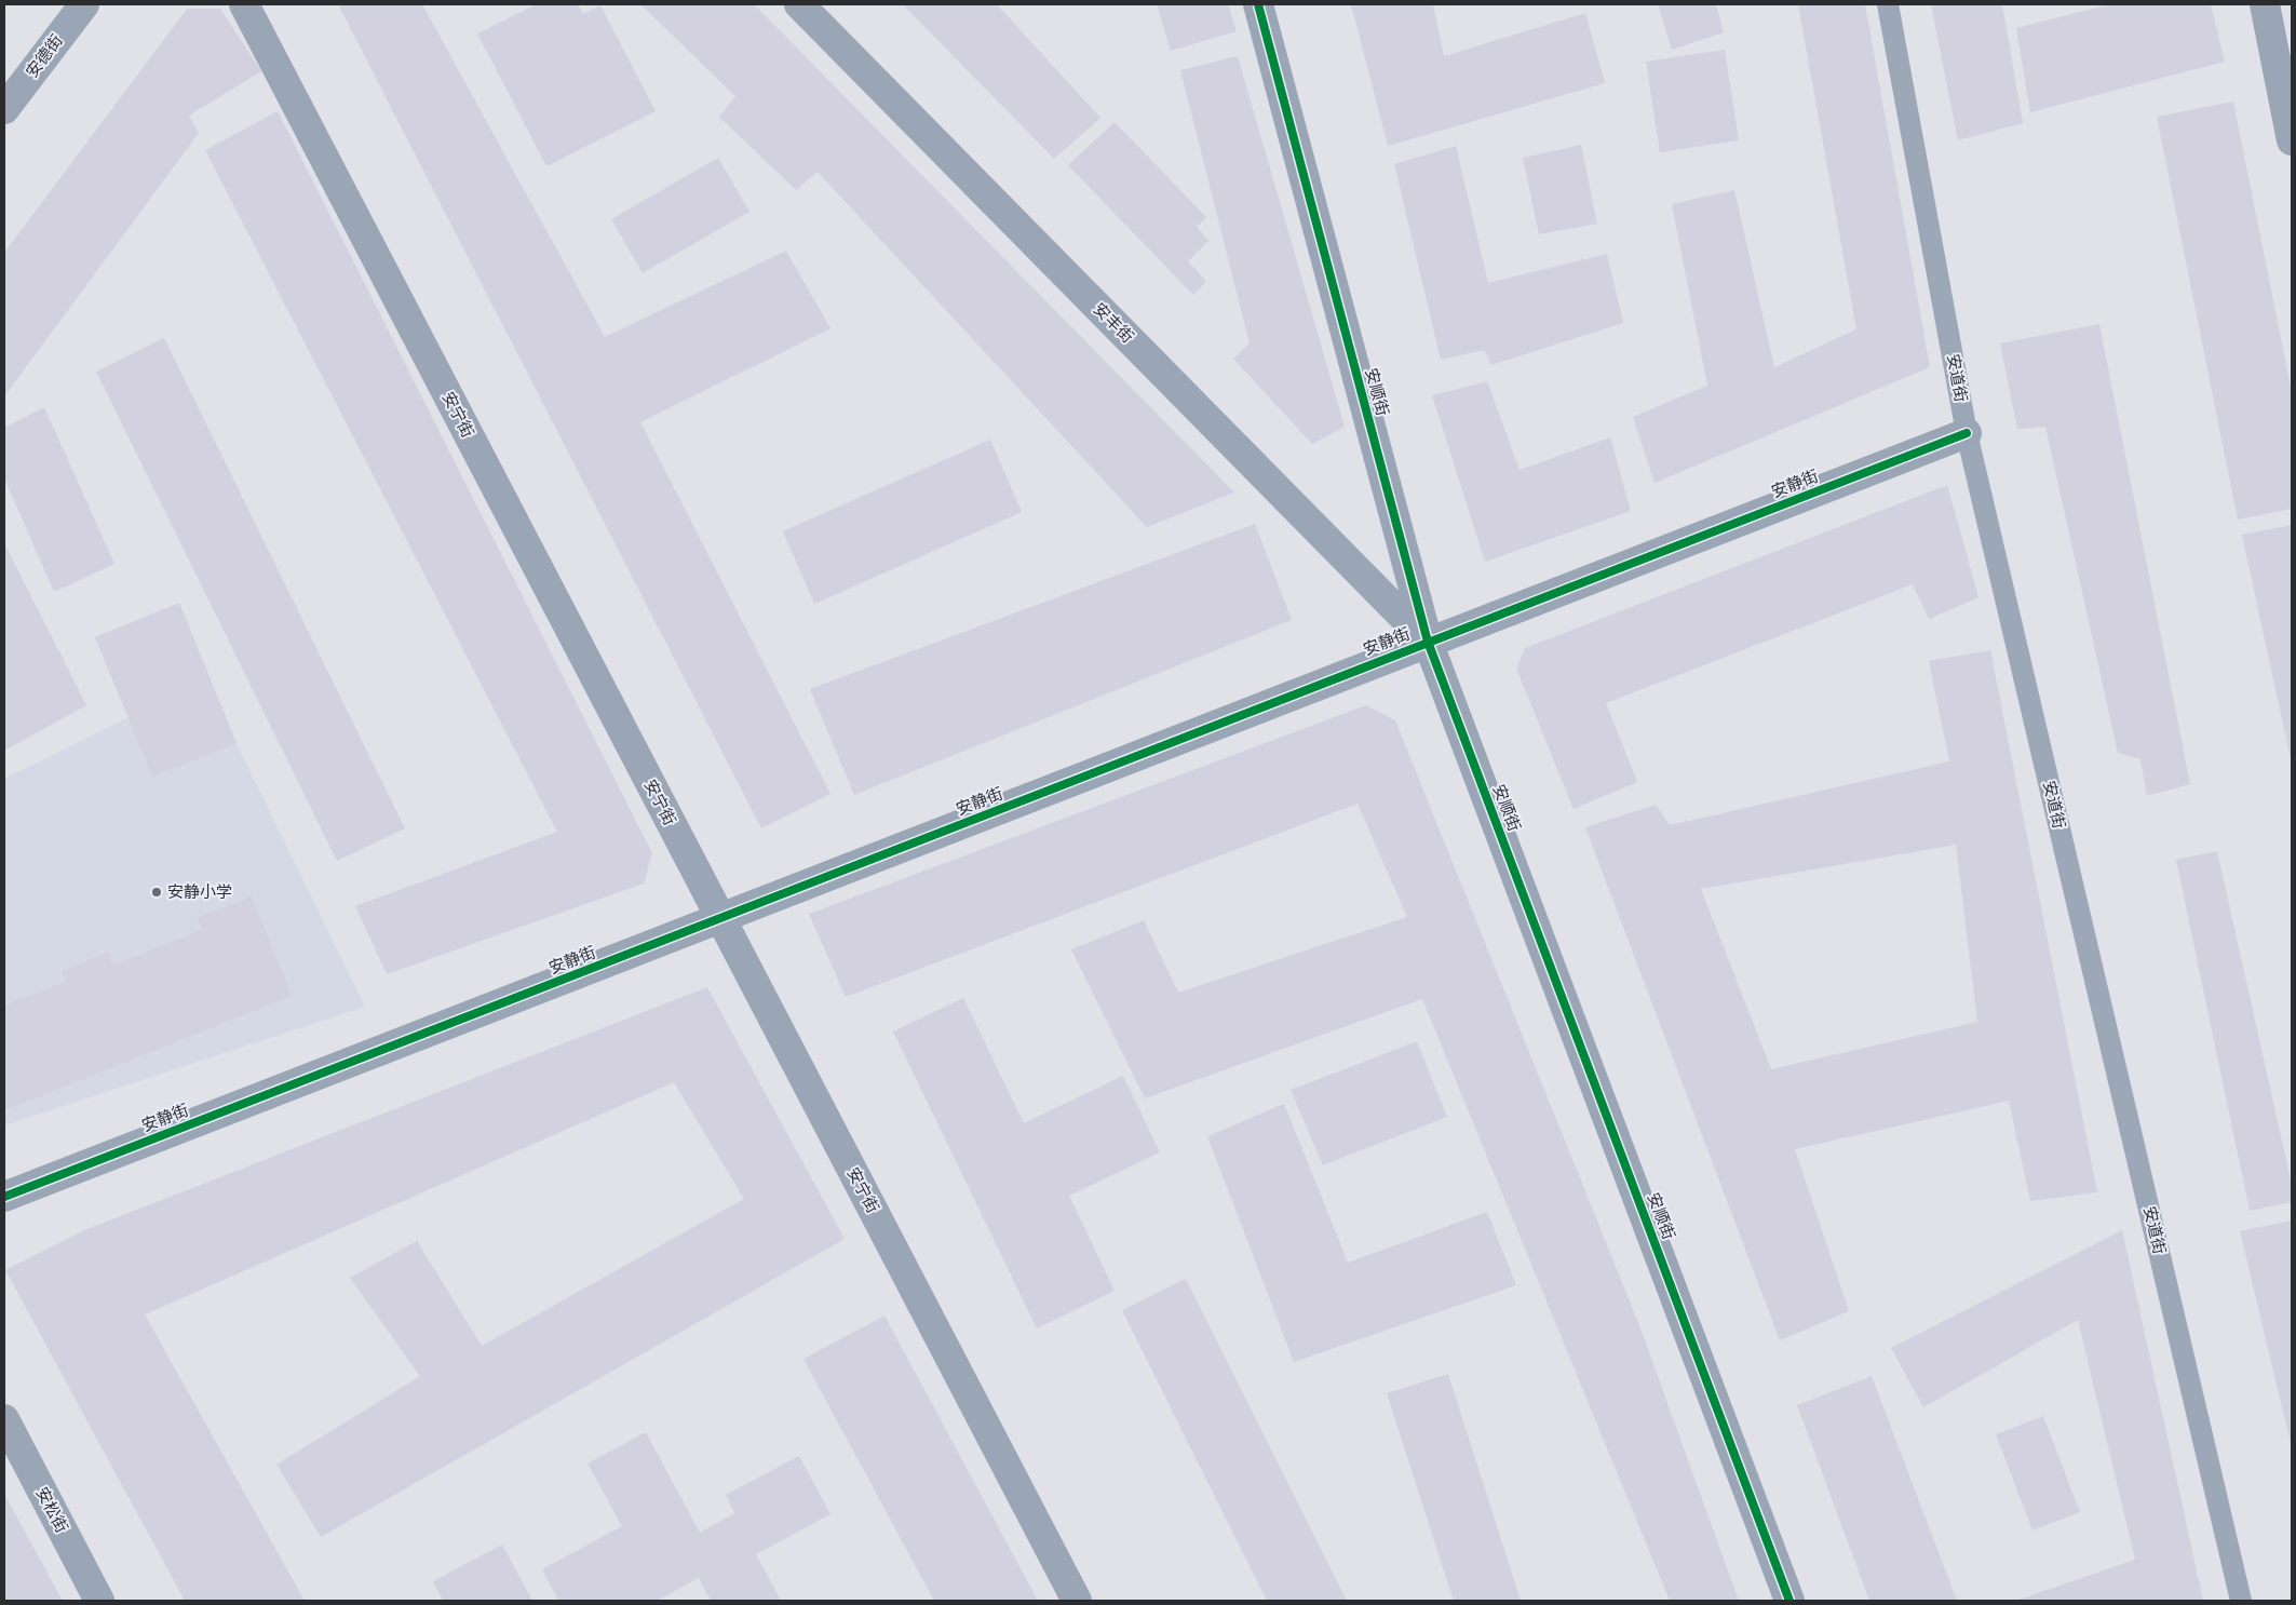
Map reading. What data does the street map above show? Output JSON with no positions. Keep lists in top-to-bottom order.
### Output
{
  "streets": {
    "street": [
      "安德街",
      "安丰街",
      "安顺街",
      "安宁街",
      "安静街",
      "安松街"
    ],
    "lane": ["安道街"]
  },
  "crossings": [
    ["安丰街", "安顺街"],
    ["安丰街", "安静街"],
    ["安道街", "安静街"],
    ["安顺街", "安静街"],
    ["安宁街", "安静街"]
  ],
  "places": ["安静小学"]
}
